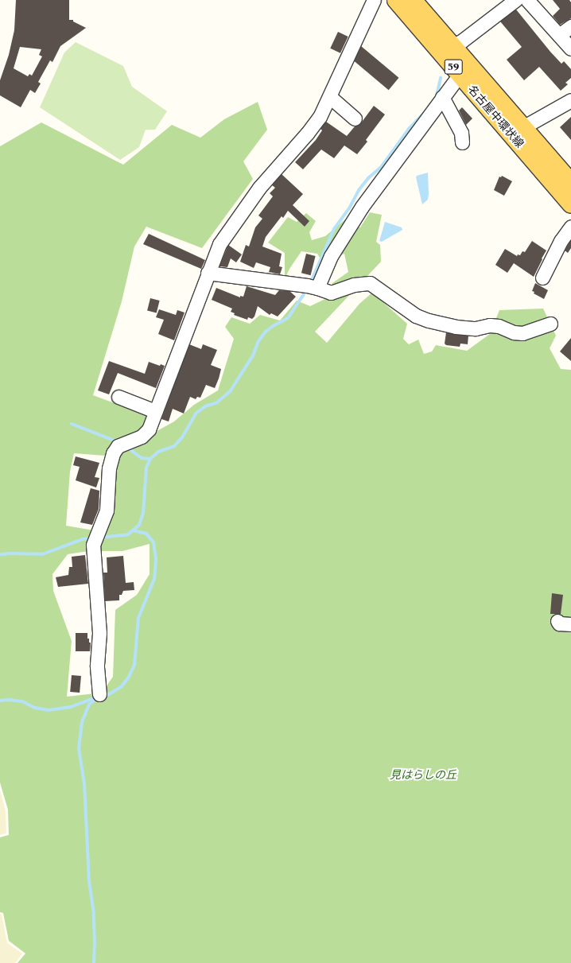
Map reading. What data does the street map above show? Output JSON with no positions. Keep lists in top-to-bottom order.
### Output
{
  "streets": {
    "main road": ["59", "名古屋中環状線"]
  },
  "parks": ["見はらしの丘"]
}
